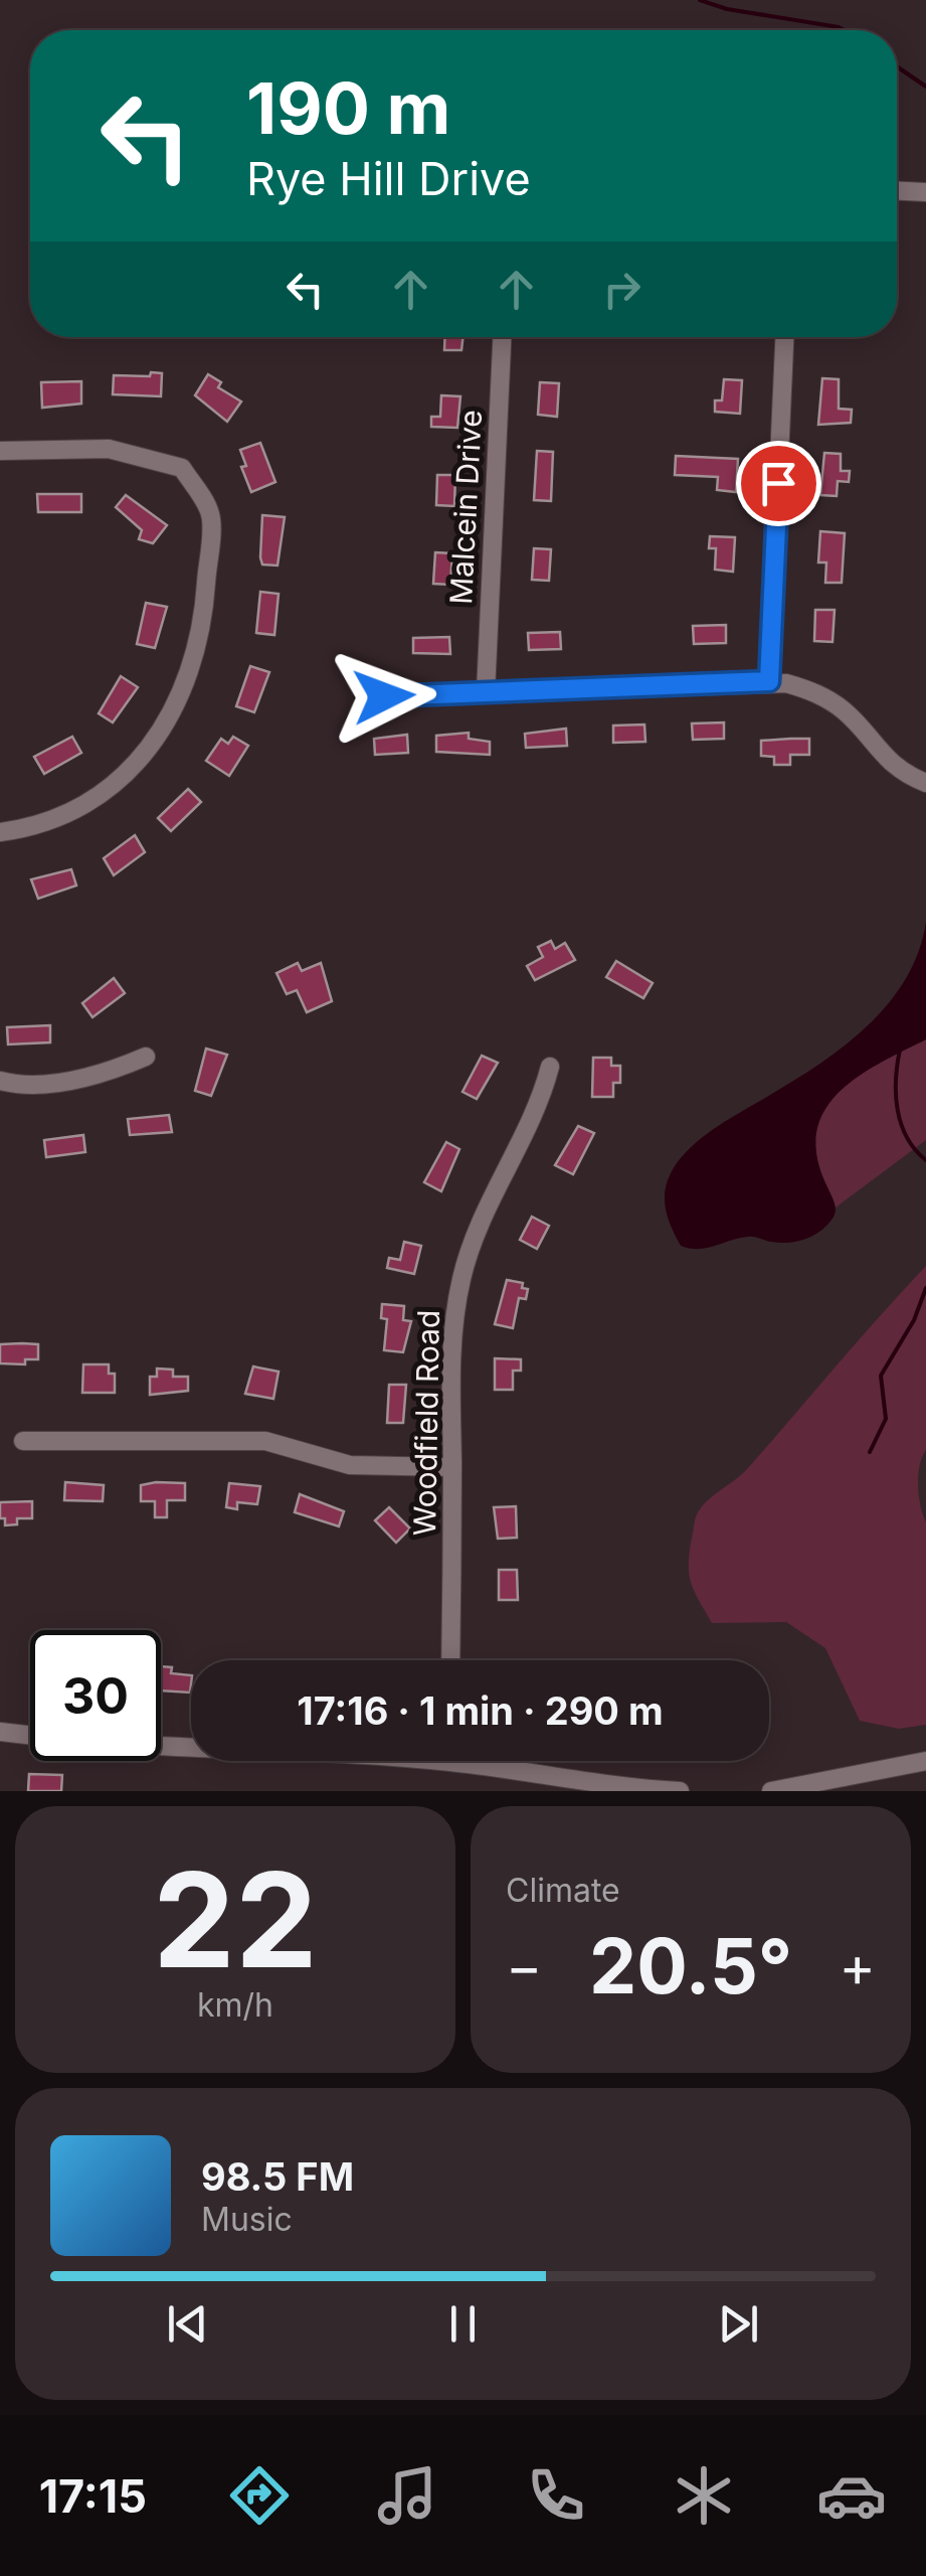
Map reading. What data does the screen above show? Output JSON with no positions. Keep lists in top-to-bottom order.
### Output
{
  "streets": {
    "street": ["Malcein Drive", "Woodfield Road"]
  },
  "page": {
    "turn": ["190 m", "Rye Hill Drive"],
    "limit": "30",
    "trip": "17:16 · 1 min · 290 m",
    "tile": [
      ["22", "km/h"],
      "Climate"
    ],
    "heat": ["−", "20.5°", "+"],
    "song": ["98.5 FM", "Music"],
    "tabs": "17:15"
  }
}
